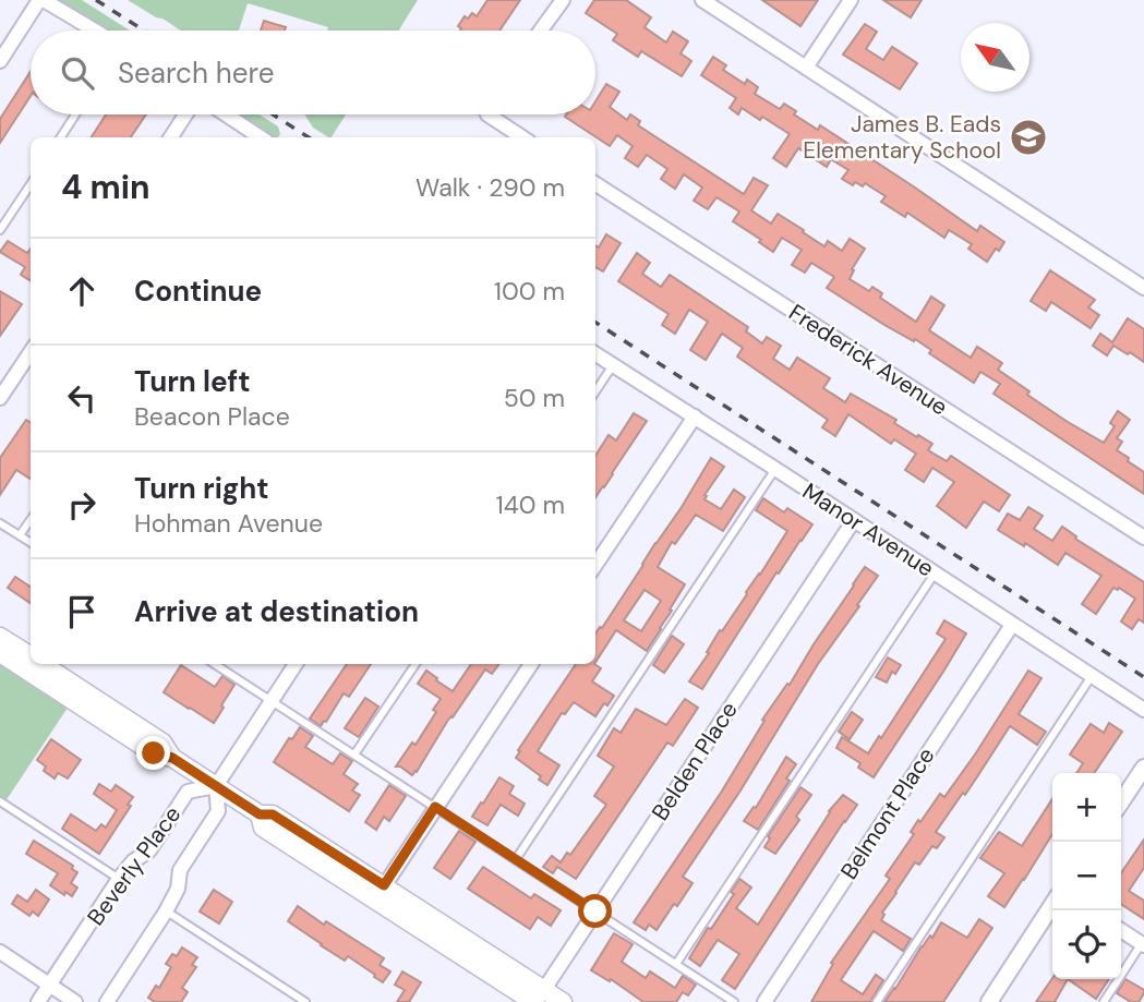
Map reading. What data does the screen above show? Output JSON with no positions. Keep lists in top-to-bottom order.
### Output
{
  "streets": {
    "street": [
      "Frederick Avenue",
      "Manor Avenue",
      "Belden Place",
      "Belmont Place",
      "Beverly Place"
    ]
  },
  "crossings": [
    ["Manor Avenue", "Belden Place"],
    ["Manor Avenue", "Belmont Place"]
  ],
  "places": {
    "school or university": ["James B. Eads Elementary School"]
  },
  "north": "top left",
  "page": {
    "search": "Search here",
    "heading": ["4 min", "Walk · 290 m"],
    "list": [
      ["Continue", "100 m"],
      ["Turn left", "Beacon Place", "50 m"],
      ["Turn right", "Hohman Avenue", "140 m"],
      "Arrive at destination"
    ],
    "map_buttons": ["+", "−"]
  }
}
